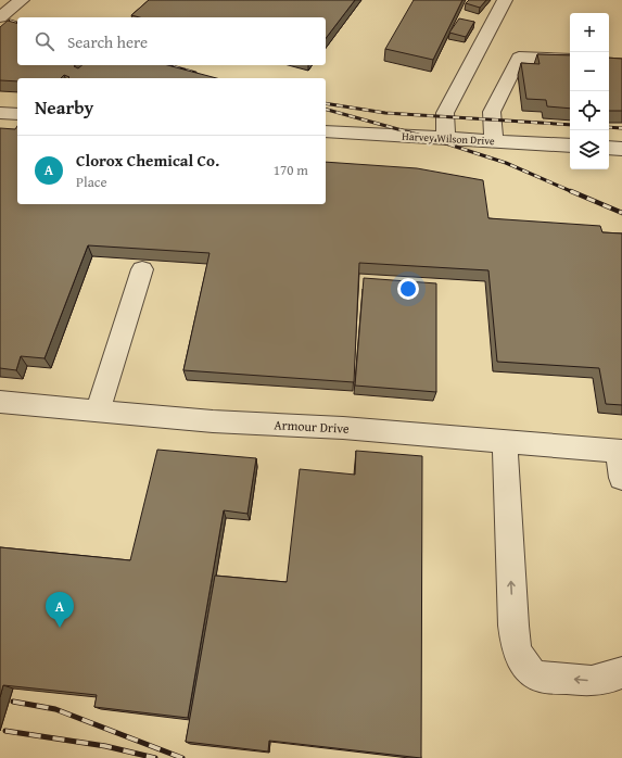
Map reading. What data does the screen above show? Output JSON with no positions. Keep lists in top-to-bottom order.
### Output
{
  "streets": {
    "street": ["Harvey Wilson Drive", "Armour Drive"]
  },
  "page": {
    "map_buttons": ["+", "−"],
    "search": "Search here",
    "heading": "Nearby",
    "list": [
      {
        "mark": "A",
        "name": "Clorox Chemical Co.",
        "note": "Place",
        "value": "170 m"
      }
    ],
    "pins": "A"
  }
}
